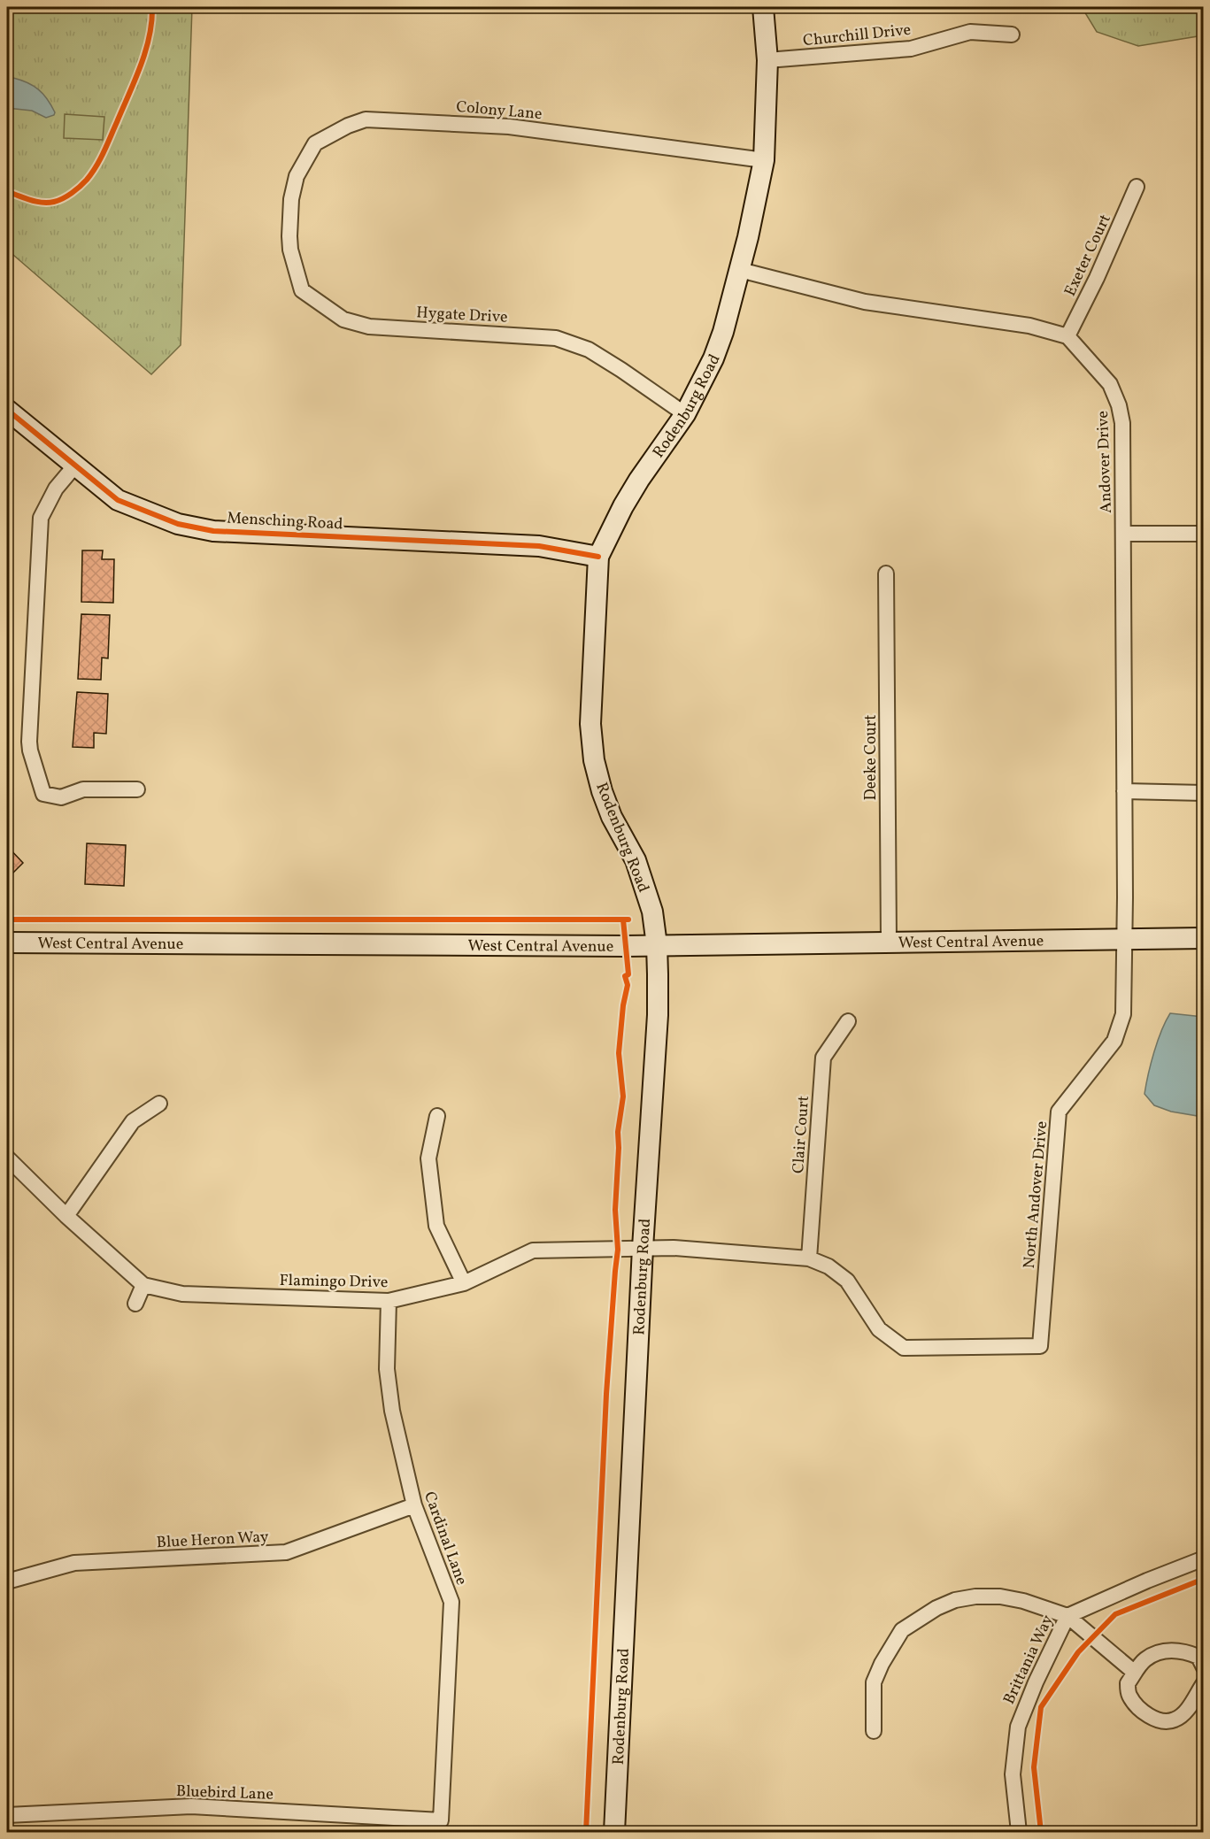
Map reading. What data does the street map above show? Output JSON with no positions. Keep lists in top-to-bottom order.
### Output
{
  "streets": {
    "street": [
      "Churchill Drive",
      "Colony Lane",
      "Exeter Court",
      "Hygate Drive",
      "Rodenburg Road",
      "Andover Drive",
      "Mensching Road",
      "Deeke Court",
      "West Central Avenue",
      "Clair Court",
      "North Andover Drive",
      "Flamingo Drive",
      "Cardinal Lane",
      "Blue Heron Way",
      "Brittania Way",
      "Bluebird Lane"
    ]
  },
  "crossings": [
    ["Churchill Drive", "Rodenburg Road"],
    ["Colony Lane", "Hygate Drive"],
    ["Colony Lane", "Rodenburg Road"],
    ["Exeter Court", "Andover Drive"],
    ["Hygate Drive", "Rodenburg Road"],
    ["Rodenburg Road", "Mensching Road"],
    ["Rodenburg Road", "West Central Avenue"],
    ["Rodenburg Road", "Flamingo Drive"],
    ["Andover Drive", "West Central Avenue"],
    ["Andover Drive", "North Andover Drive"],
    ["Deeke Court", "West Central Avenue"],
    ["West Central Avenue", "North Andover Drive"],
    ["Clair Court", "North Andover Drive"],
    ["Clair Court", "Flamingo Drive"],
    ["North Andover Drive", "Flamingo Drive"],
    ["Flamingo Drive", "Cardinal Lane"],
    ["Cardinal Lane", "Blue Heron Way"],
    ["Cardinal Lane", "Bluebird Lane"]
  ]
}
